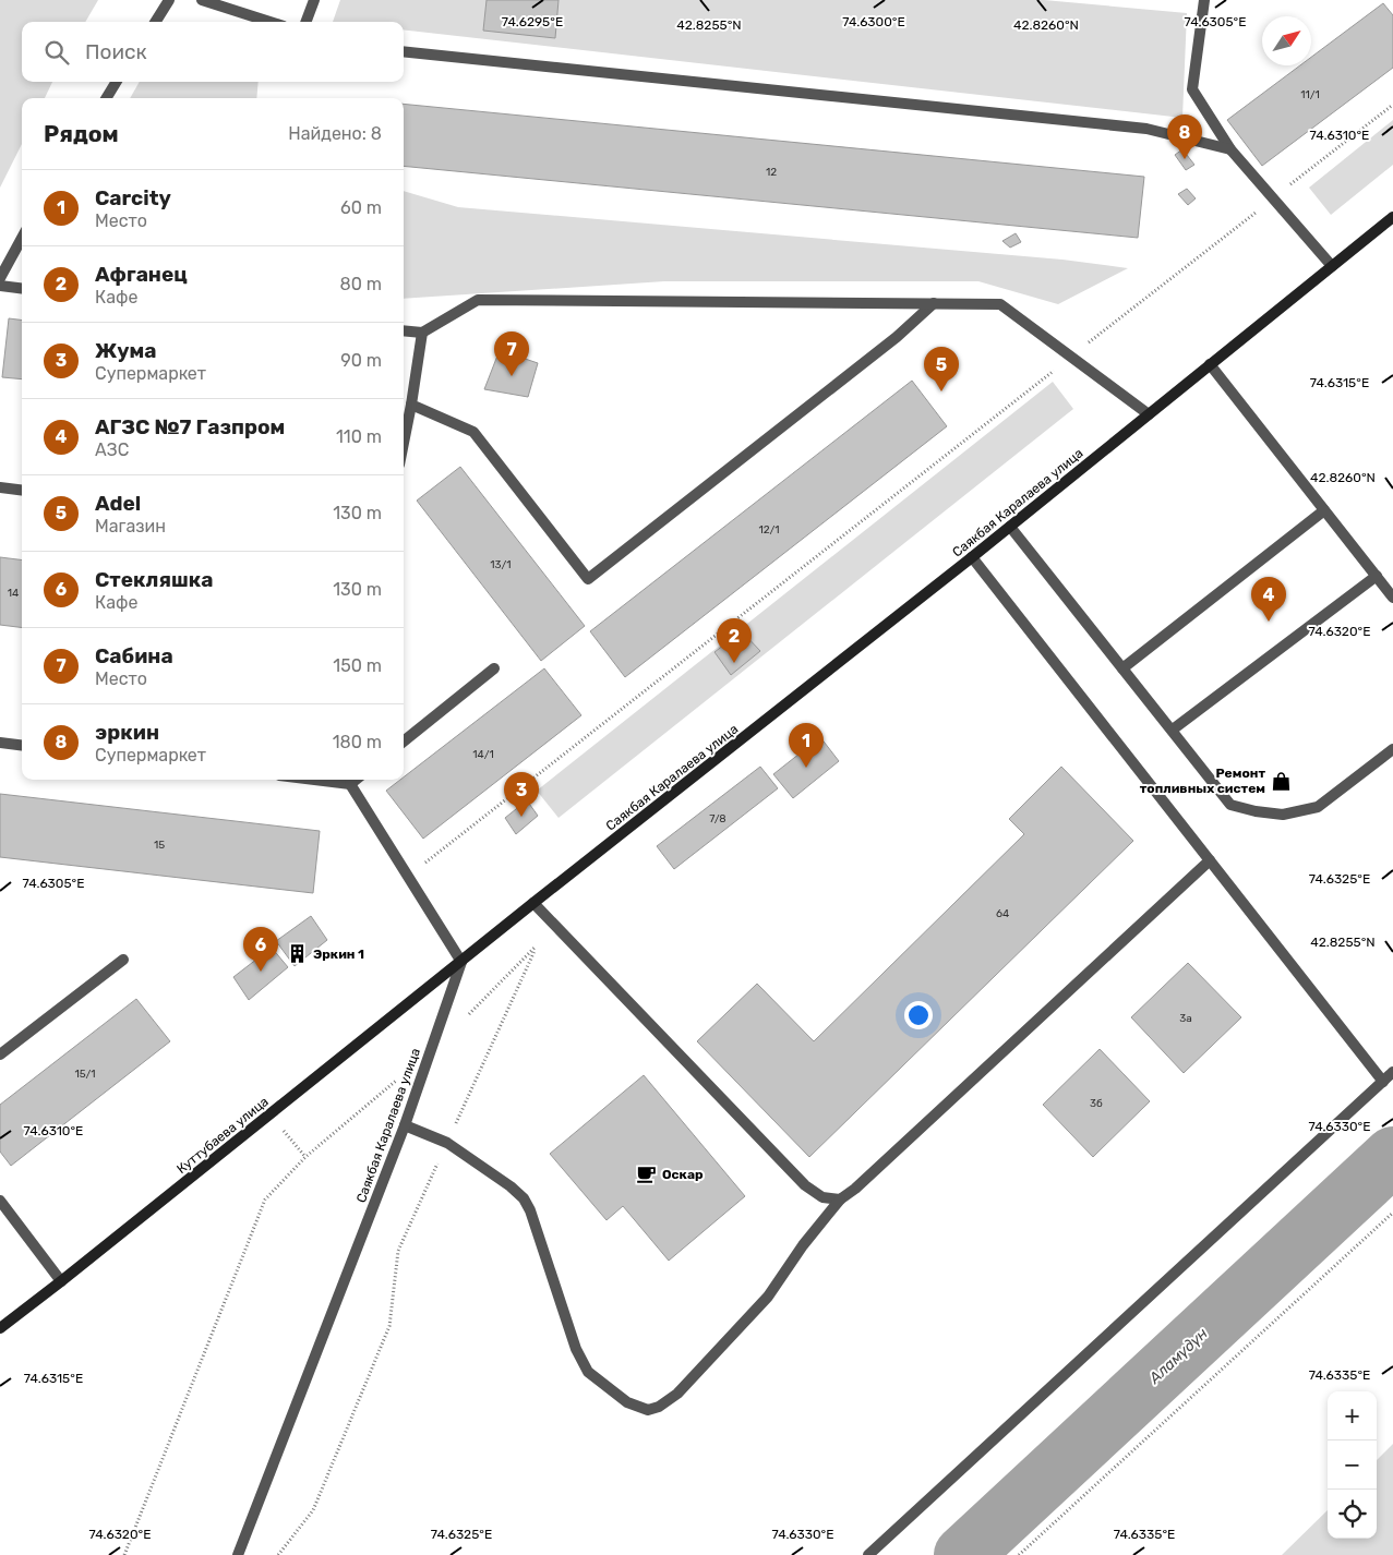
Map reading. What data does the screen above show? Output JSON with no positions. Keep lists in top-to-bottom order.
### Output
{
  "streets": {
    "main road": ["Саякбая Каралаева улица", "Куттубаева улица"]
  },
  "crossings": [
    ["Саякбая Каралаева улица", "Куттубаева улица"]
  ],
  "water": ["Аламүдүн"],
  "places": {
    "shop": ["Ремонт топливных систем"],
    "building": ["Эркин 1"],
    "cafe": ["Оскар"]
  },
  "house_numbers": [
    "11/1",
    "12",
    "12/1",
    "13/1",
    "14",
    "14/1",
    "7/8",
    "15",
    "64",
    "3а",
    "15/1",
    "3б"
  ],
  "north": "top right",
  "page": {
    "search": "Поиск",
    "heading": ["Рядом", "Найдено: 8"],
    "pins": [
      "8",
      "7",
      "5",
      "4",
      "2",
      "1",
      "3",
      "6"
    ],
    "list": [
      {
        "mark": "1",
        "name": "Carcity",
        "note": "Место",
        "value": "60 m"
      },
      {
        "mark": "2",
        "name": "Афганец",
        "note": "Кафе",
        "value": "80 m"
      },
      {
        "mark": "3",
        "name": "Жума",
        "note": "Супермаркет",
        "value": "90 m"
      },
      {
        "mark": "4",
        "name": "АГЗС №7 Газпром",
        "note": "АЗС",
        "value": "110 m"
      },
      {
        "mark": "5",
        "name": "Adel",
        "note": "Магазин",
        "value": "130 m"
      },
      {
        "mark": "6",
        "name": "Стекляшка",
        "note": "Кафе",
        "value": "130 m"
      },
      {
        "mark": "7",
        "name": "Сабина",
        "note": "Место",
        "value": "150 m"
      },
      {
        "mark": "8",
        "name": "эркин",
        "note": "Супермаркет",
        "value": "180 m"
      }
    ],
    "map_buttons": ["+", "−"]
  },
  "coordinates": [
    "74.6300°E",
    "74.6305°E",
    "74.6295°E",
    "42.8255°N",
    "42.8260°N",
    "74.6310°E",
    "74.6315°E",
    "74.6320°E",
    "74.6325°E",
    "74.6330°E",
    "74.6335°E"
  ]
}
